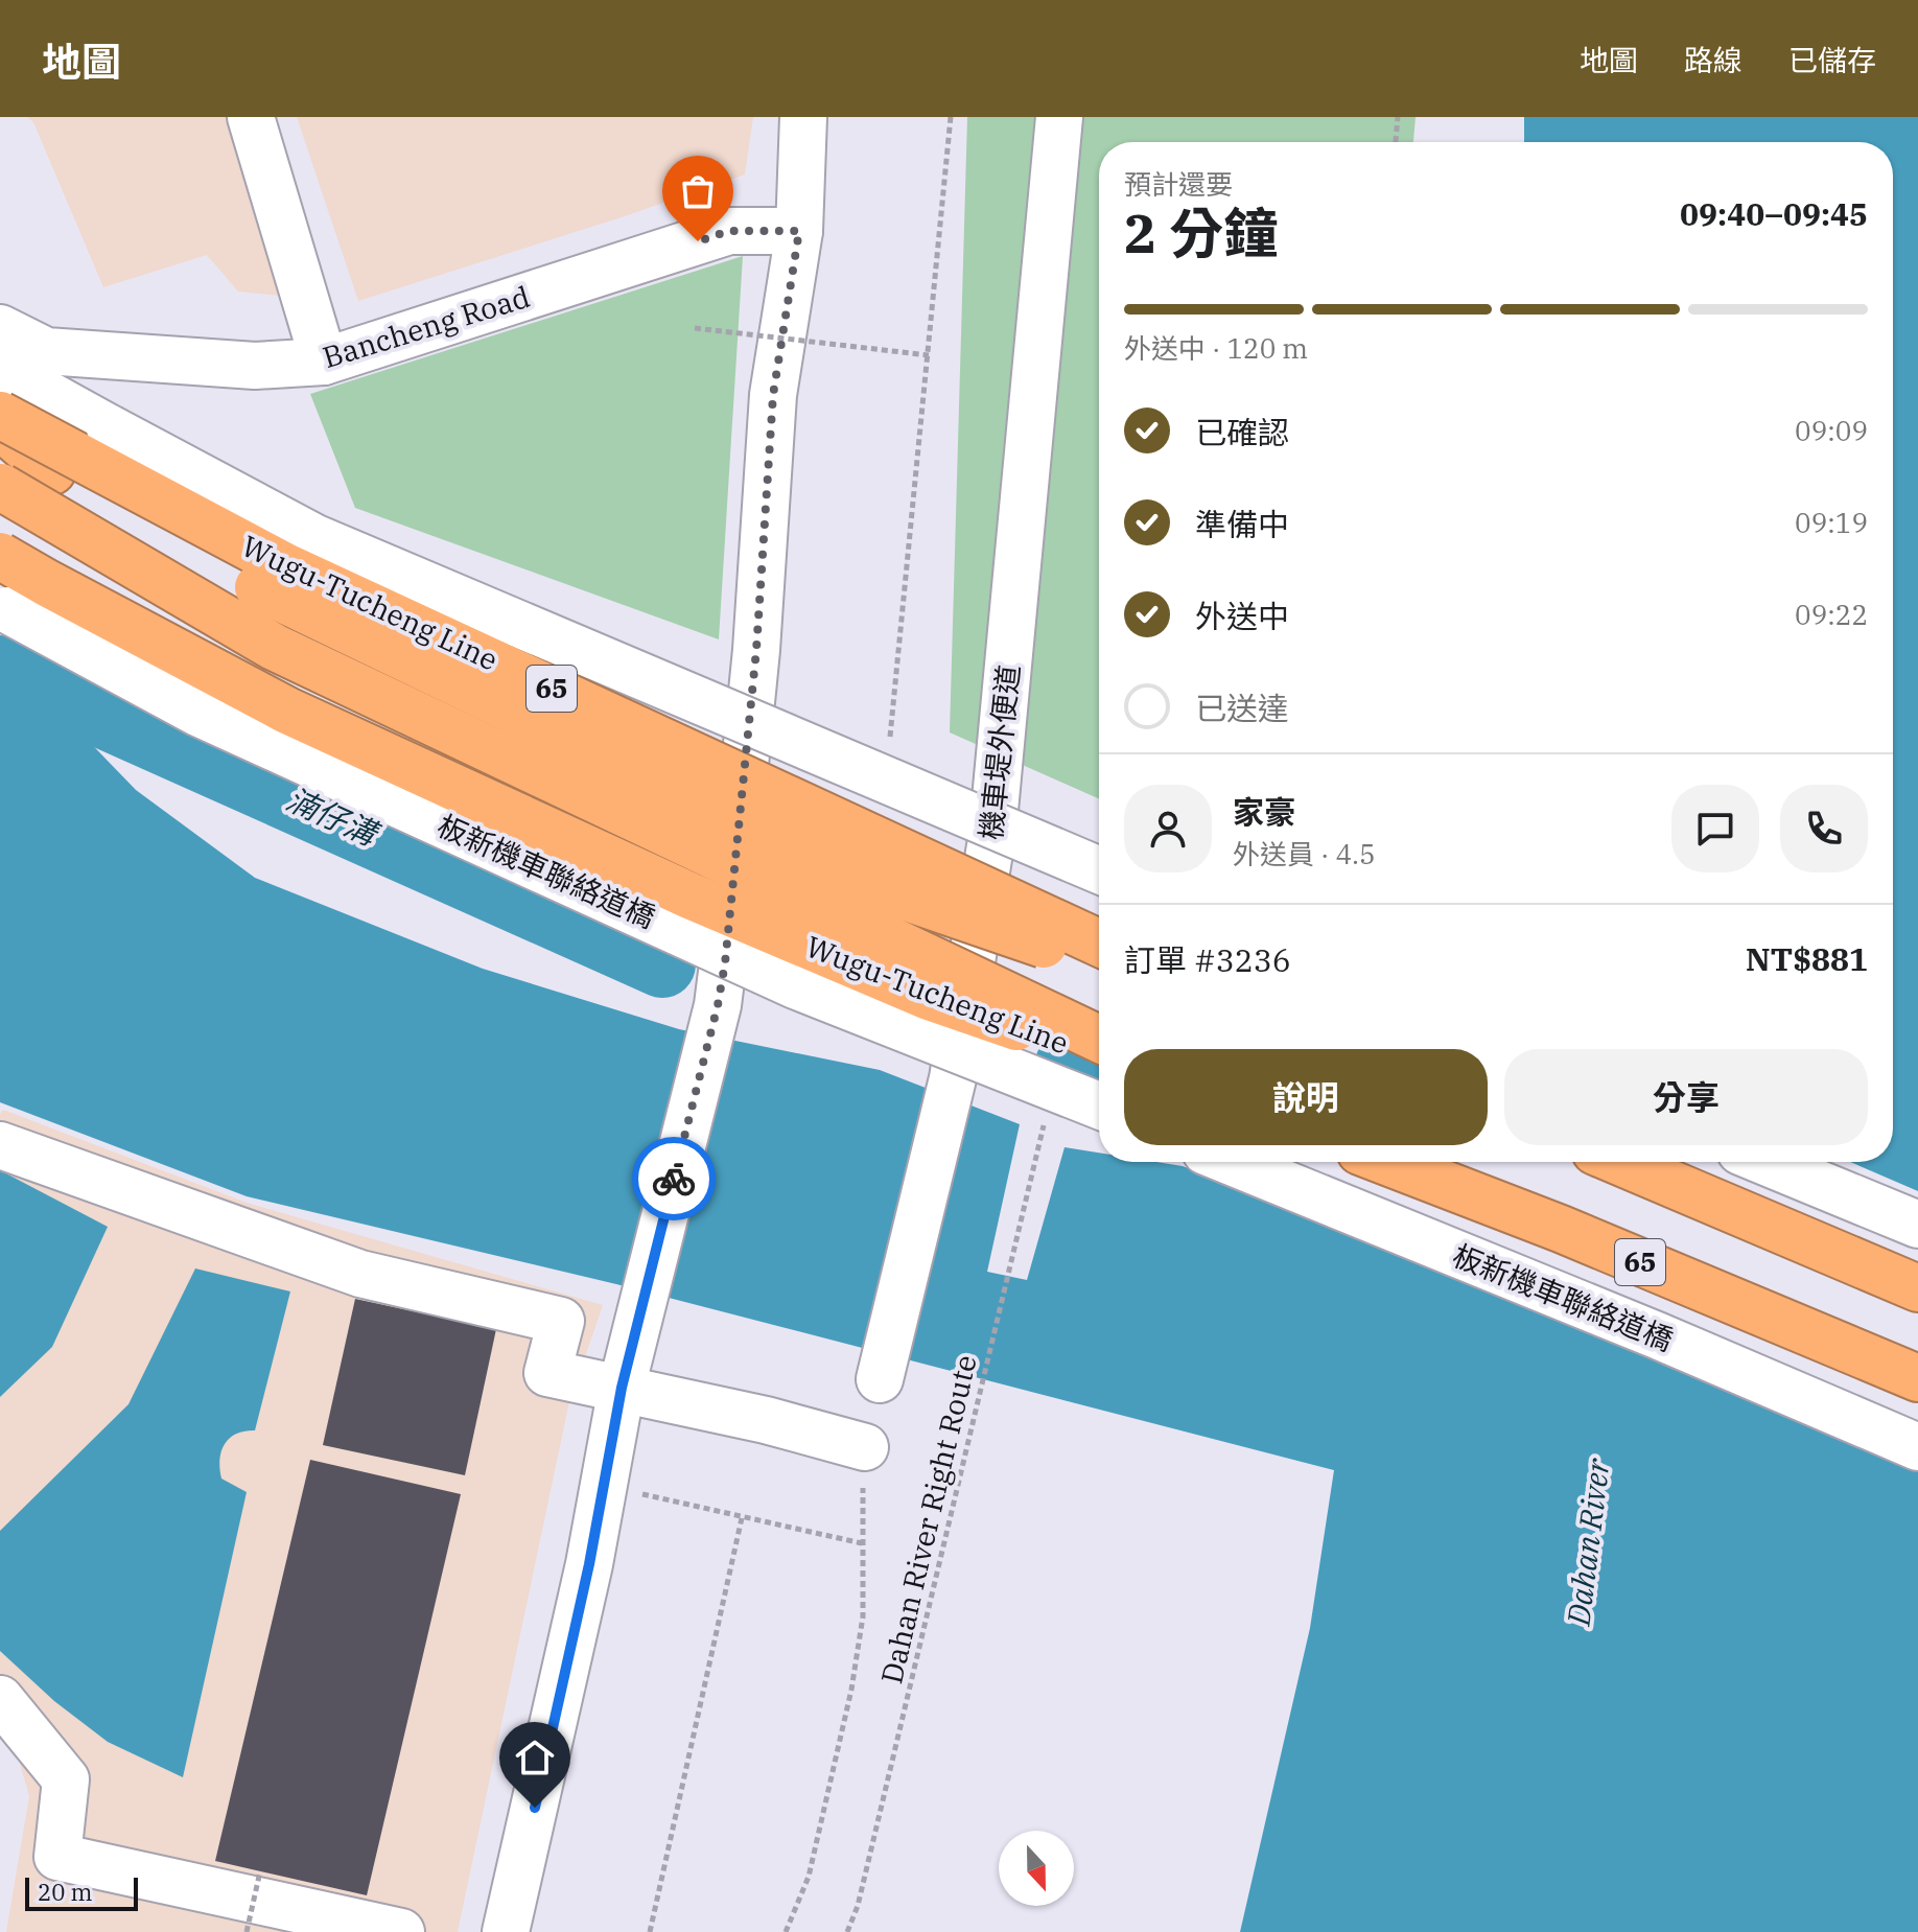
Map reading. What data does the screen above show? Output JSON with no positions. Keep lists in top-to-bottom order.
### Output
{
  "streets": {
    "highway": ["Wugu-Tucheng Line", "65"],
    "street": ["Bancheng Road", "機車堤外便道", "板新機車聯絡道橋"],
    "path": ["Dahan River Right Route"]
  },
  "water": ["湳仔溝", "Dahan River"],
  "scale_bar": "20 m",
  "north": "bottom",
  "page": {
    "header": "地圖",
    "nav": ["地圖", "路線", "已儲存"],
    "heading": ["2 分鐘", "預計還要", "09:40–09:45"],
    "panel": [
      "家豪",
      "外送員 · 4.5",
      "訂單 #3236",
      "NT$881"
    ],
    "bar": "外送中 · 120 m",
    "list": [
      ["已確認", "09:09"],
      ["準備中", "09:19"],
      ["外送中", "09:22"],
      "已送達"
    ],
    "buttons": ["說明", "分享"],
    "scale": "20 m"
  }
}
